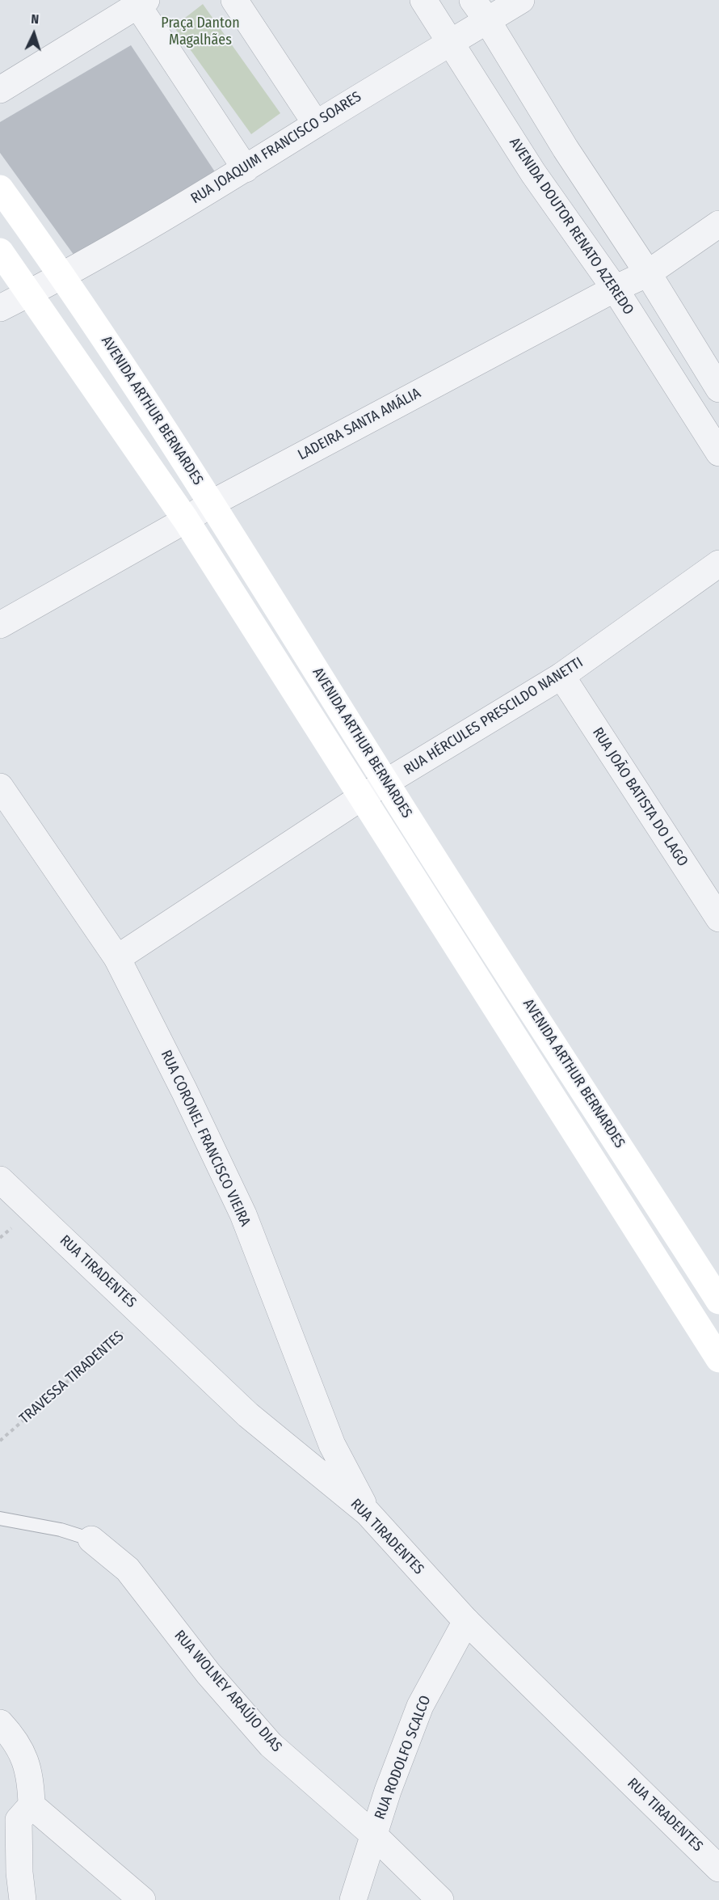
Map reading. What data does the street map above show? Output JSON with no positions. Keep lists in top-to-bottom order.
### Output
{
  "streets": {
    "main road": ["AVENIDA ARTHUR BERNARDES"],
    "street": [
      "RUA JOAQUIM FRANCISCO SOARES",
      "AVENIDA DOUTOR RENATO AZEREDO",
      "LADEIRA SANTA AMÁLIA",
      "RUA HÉRCULES PRESCILDO NANETTI",
      "RUA JOÃO BATISTA DO LAGO",
      "RUA CORONEL FRANCISCO VIEIRA",
      "RUA TIRADENTES",
      "RUA WOLNEY ARAÚJO DIAS",
      "RUA RODOLFO SCALCO"
    ],
    "path": ["TRAVESSA TIRADENTES"]
  },
  "crossings": [
    ["RUA JOAQUIM FRANCISCO SOARES", "AVENIDA DOUTOR RENATO AZEREDO"],
    ["RUA JOAQUIM FRANCISCO SOARES", "AVENIDA ARTHUR BERNARDES"],
    ["AVENIDA DOUTOR RENATO AZEREDO", "LADEIRA SANTA AMÁLIA"],
    ["AVENIDA ARTHUR BERNARDES", "LADEIRA SANTA AMÁLIA"],
    ["AVENIDA ARTHUR BERNARDES", "RUA HÉRCULES PRESCILDO NANETTI"],
    ["RUA HÉRCULES PRESCILDO NANETTI", "RUA JOÃO BATISTA DO LAGO"],
    ["RUA HÉRCULES PRESCILDO NANETTI", "RUA CORONEL FRANCISCO VIEIRA"],
    ["RUA CORONEL FRANCISCO VIEIRA", "RUA TIRADENTES"],
    ["RUA TIRADENTES", "TRAVESSA TIRADENTES"],
    ["RUA TIRADENTES", "RUA RODOLFO SCALCO"],
    ["RUA WOLNEY ARAÚJO DIAS", "RUA RODOLFO SCALCO"]
  ],
  "parks": ["Praça Danton Magalhães"],
  "north": "top"
}
